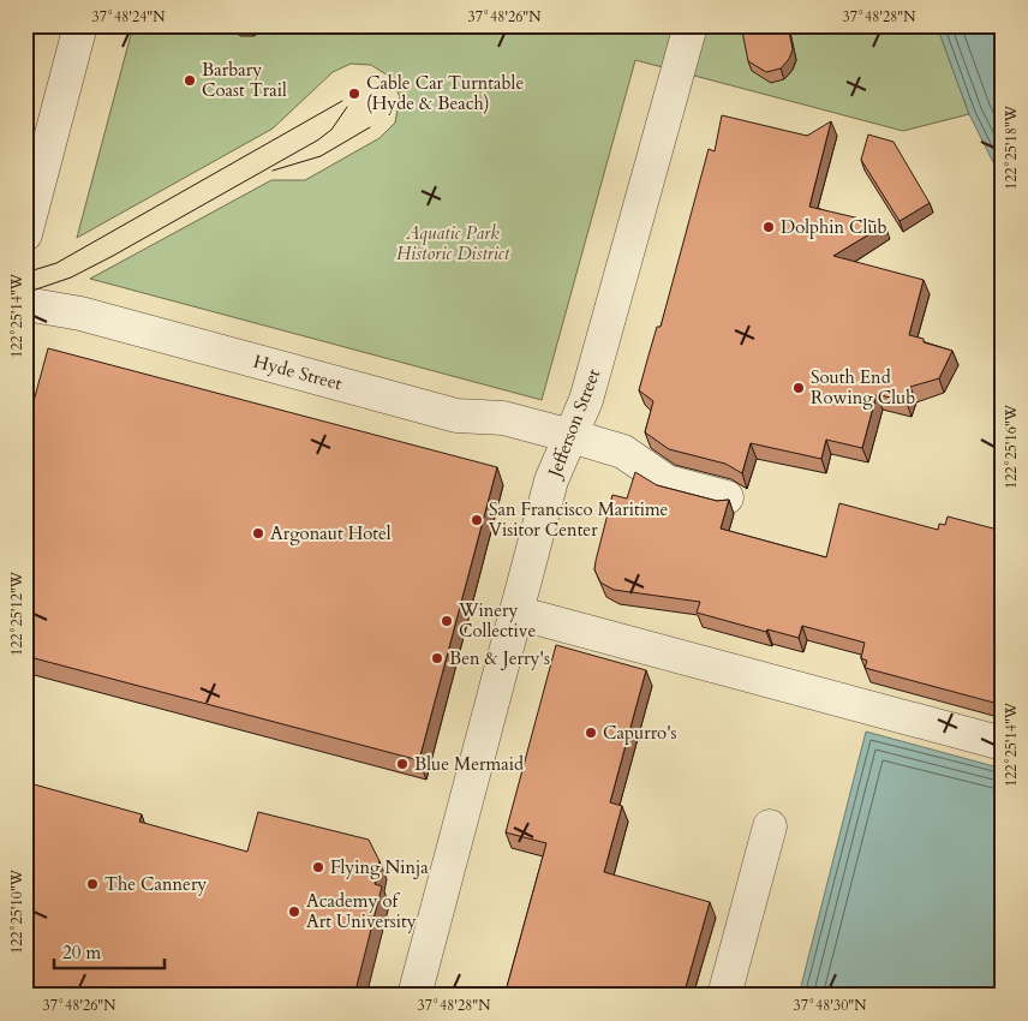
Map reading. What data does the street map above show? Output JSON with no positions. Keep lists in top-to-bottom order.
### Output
{
  "streets": {
    "street": ["Hyde Street", "Jefferson Street"]
  },
  "crossings": [
    ["Hyde Street", "Jefferson Street"]
  ],
  "parks": ["Aquatic Park Historic District"],
  "places": [
    "Barbary Coast Trail",
    "Cable Car Turntable (Hyde & Beach)",
    "Dolphin Club",
    "South End Rowing Club",
    "San Francisco Maritime Visitor Center",
    "Argonaut Hotel",
    "Winery Collective",
    "Ben & Jerry's",
    "Capurro's",
    "Blue Mermaid",
    "Flying Ninja",
    "The Cannery",
    "Academy of Art University"
  ],
  "scale_bar": "20 m",
  "coordinates": [
    "37°48'24\"N",
    "37°48'26\"N",
    "37°48'28\"N",
    "122°25'18\"W",
    "122°25'14\"W",
    "122°25'16\"W",
    "122°25'12\"W",
    "122°25'10\"W",
    "37°48'30\"N"
  ]
}
